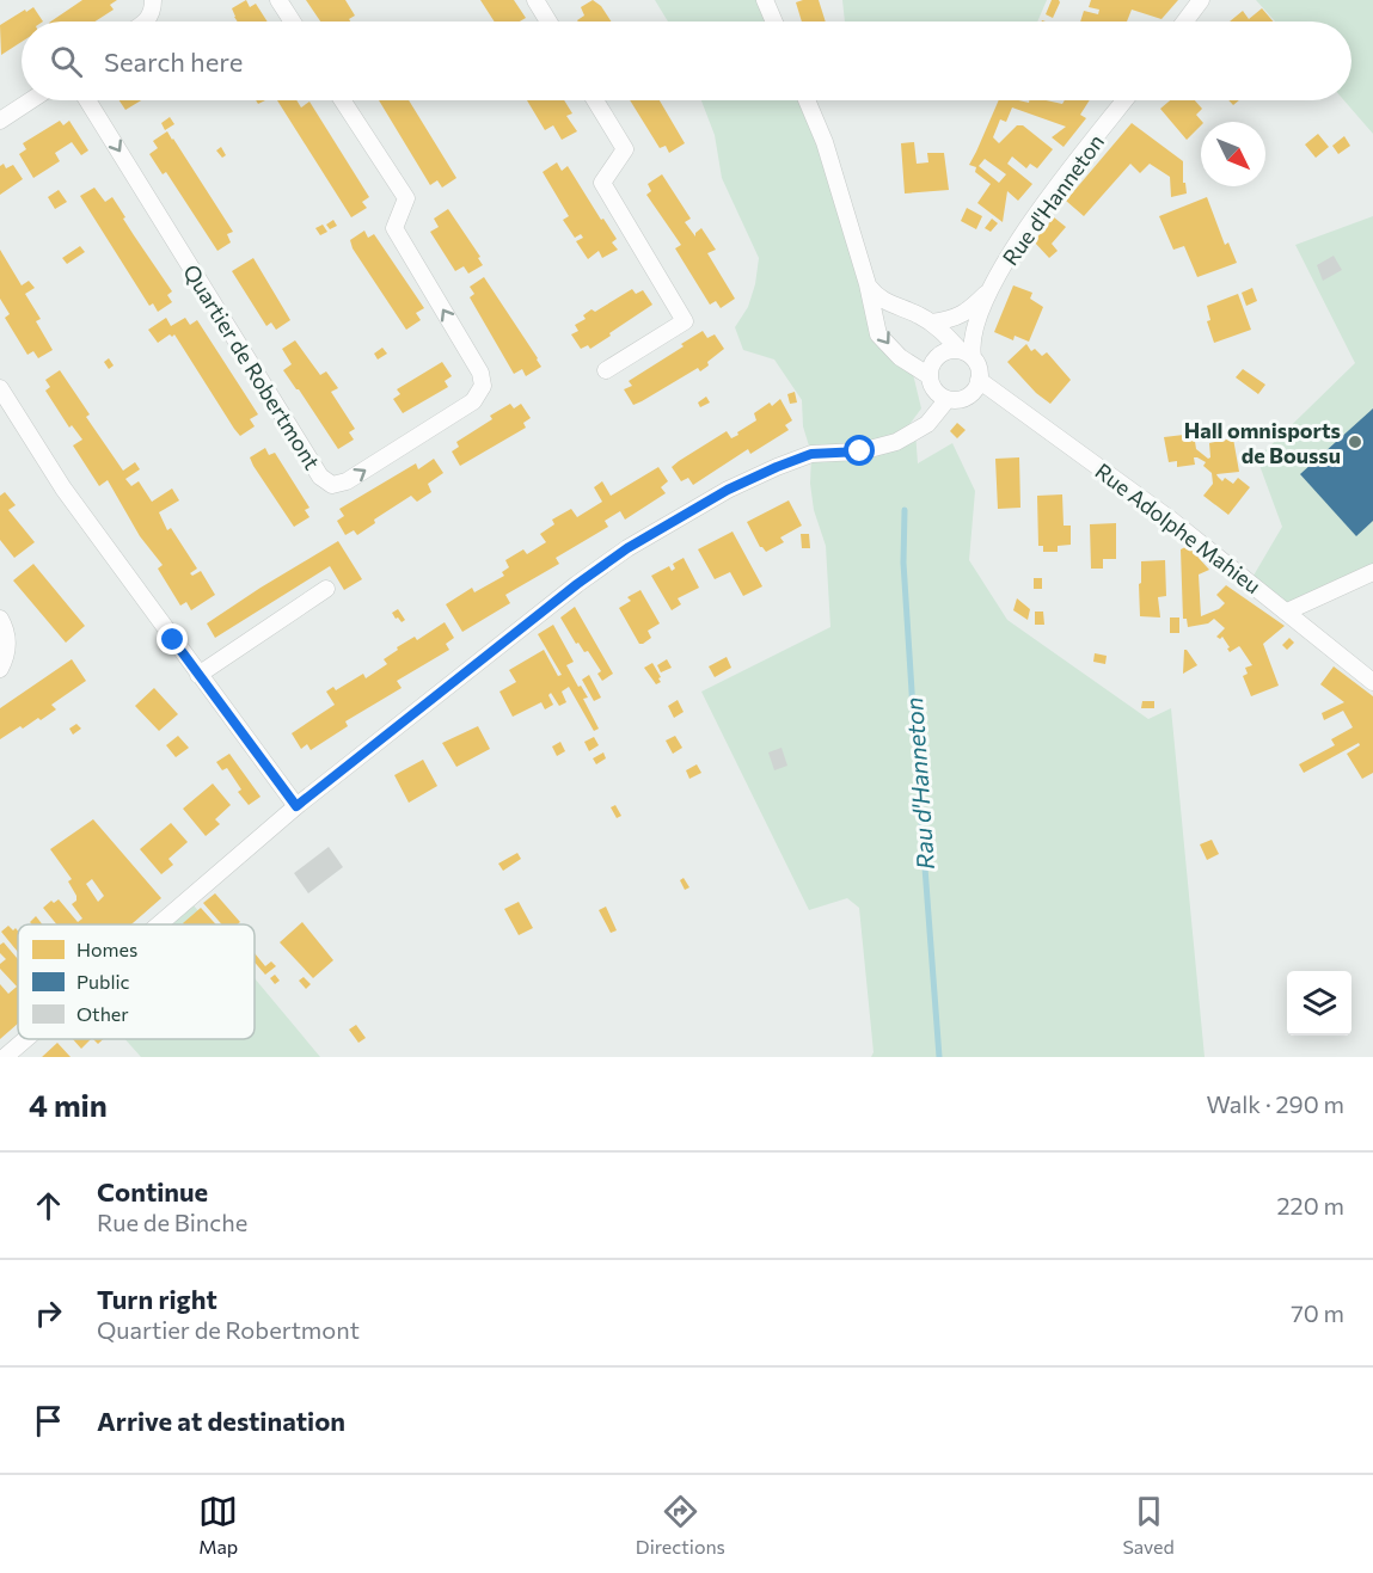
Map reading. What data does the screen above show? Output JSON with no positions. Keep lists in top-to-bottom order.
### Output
{
  "streets": {
    "street": ["Rue d'Hanneton", "Quartier de Robertmont", "Rue Adolphe Mahieu"]
  },
  "crossings": [
    ["Rue d'Hanneton", "Rue Adolphe Mahieu"]
  ],
  "water": ["Rau d'Hanneton"],
  "places": ["Hall omnisports de Boussu"],
  "legend": ["Homes", "Public", "Other"],
  "north": "bottom right",
  "page": {
    "search": "Search here",
    "heading": ["4 min", "Walk · 290 m"],
    "list": [
      ["Continue", "Rue de Binche", "220 m"],
      ["Turn right", "Quartier de Robertmont", "70 m"],
      "Arrive at destination"
    ],
    "nav": ["Map", "Directions", "Saved"]
  }
}
